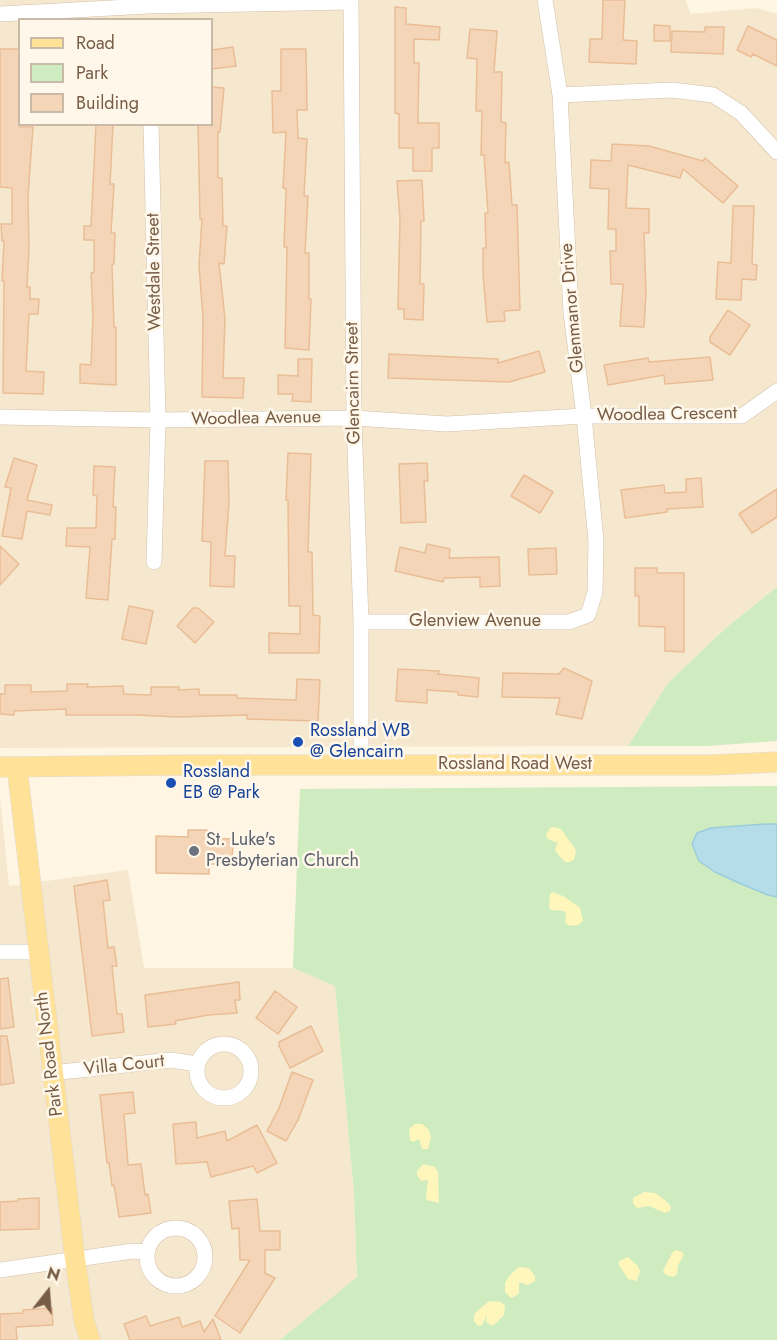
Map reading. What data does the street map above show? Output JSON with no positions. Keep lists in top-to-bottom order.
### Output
{
  "streets": {
    "main road": ["Rossland Road West", "Park Road North"],
    "street": [
      "Westdale Street",
      "Glenmanor Drive",
      "Glencairn Street",
      "Woodlea Crescent",
      "Woodlea Avenue",
      "Glenview Avenue",
      "Villa Court"
    ]
  },
  "crossings": [
    ["Westdale Street", "Woodlea Avenue"],
    ["Glenmanor Drive", "Woodlea Crescent"],
    ["Glenmanor Drive", "Woodlea Avenue"],
    ["Glenmanor Drive", "Glenview Avenue"],
    ["Glencairn Street", "Woodlea Avenue"],
    ["Glencairn Street", "Glenview Avenue"],
    ["Glencairn Street", "Rossland Road West"],
    ["Woodlea Crescent", "Woodlea Avenue"],
    ["Rossland Road West", "Park Road North"],
    ["Park Road North", "Villa Court"]
  ],
  "places": ["Rossland WB @ Glencairn", "Rossland EB @ Park", "St. Luke's Presbyterian Church"],
  "legend": ["Road", "Park", "Building"],
  "north": "top"
}
